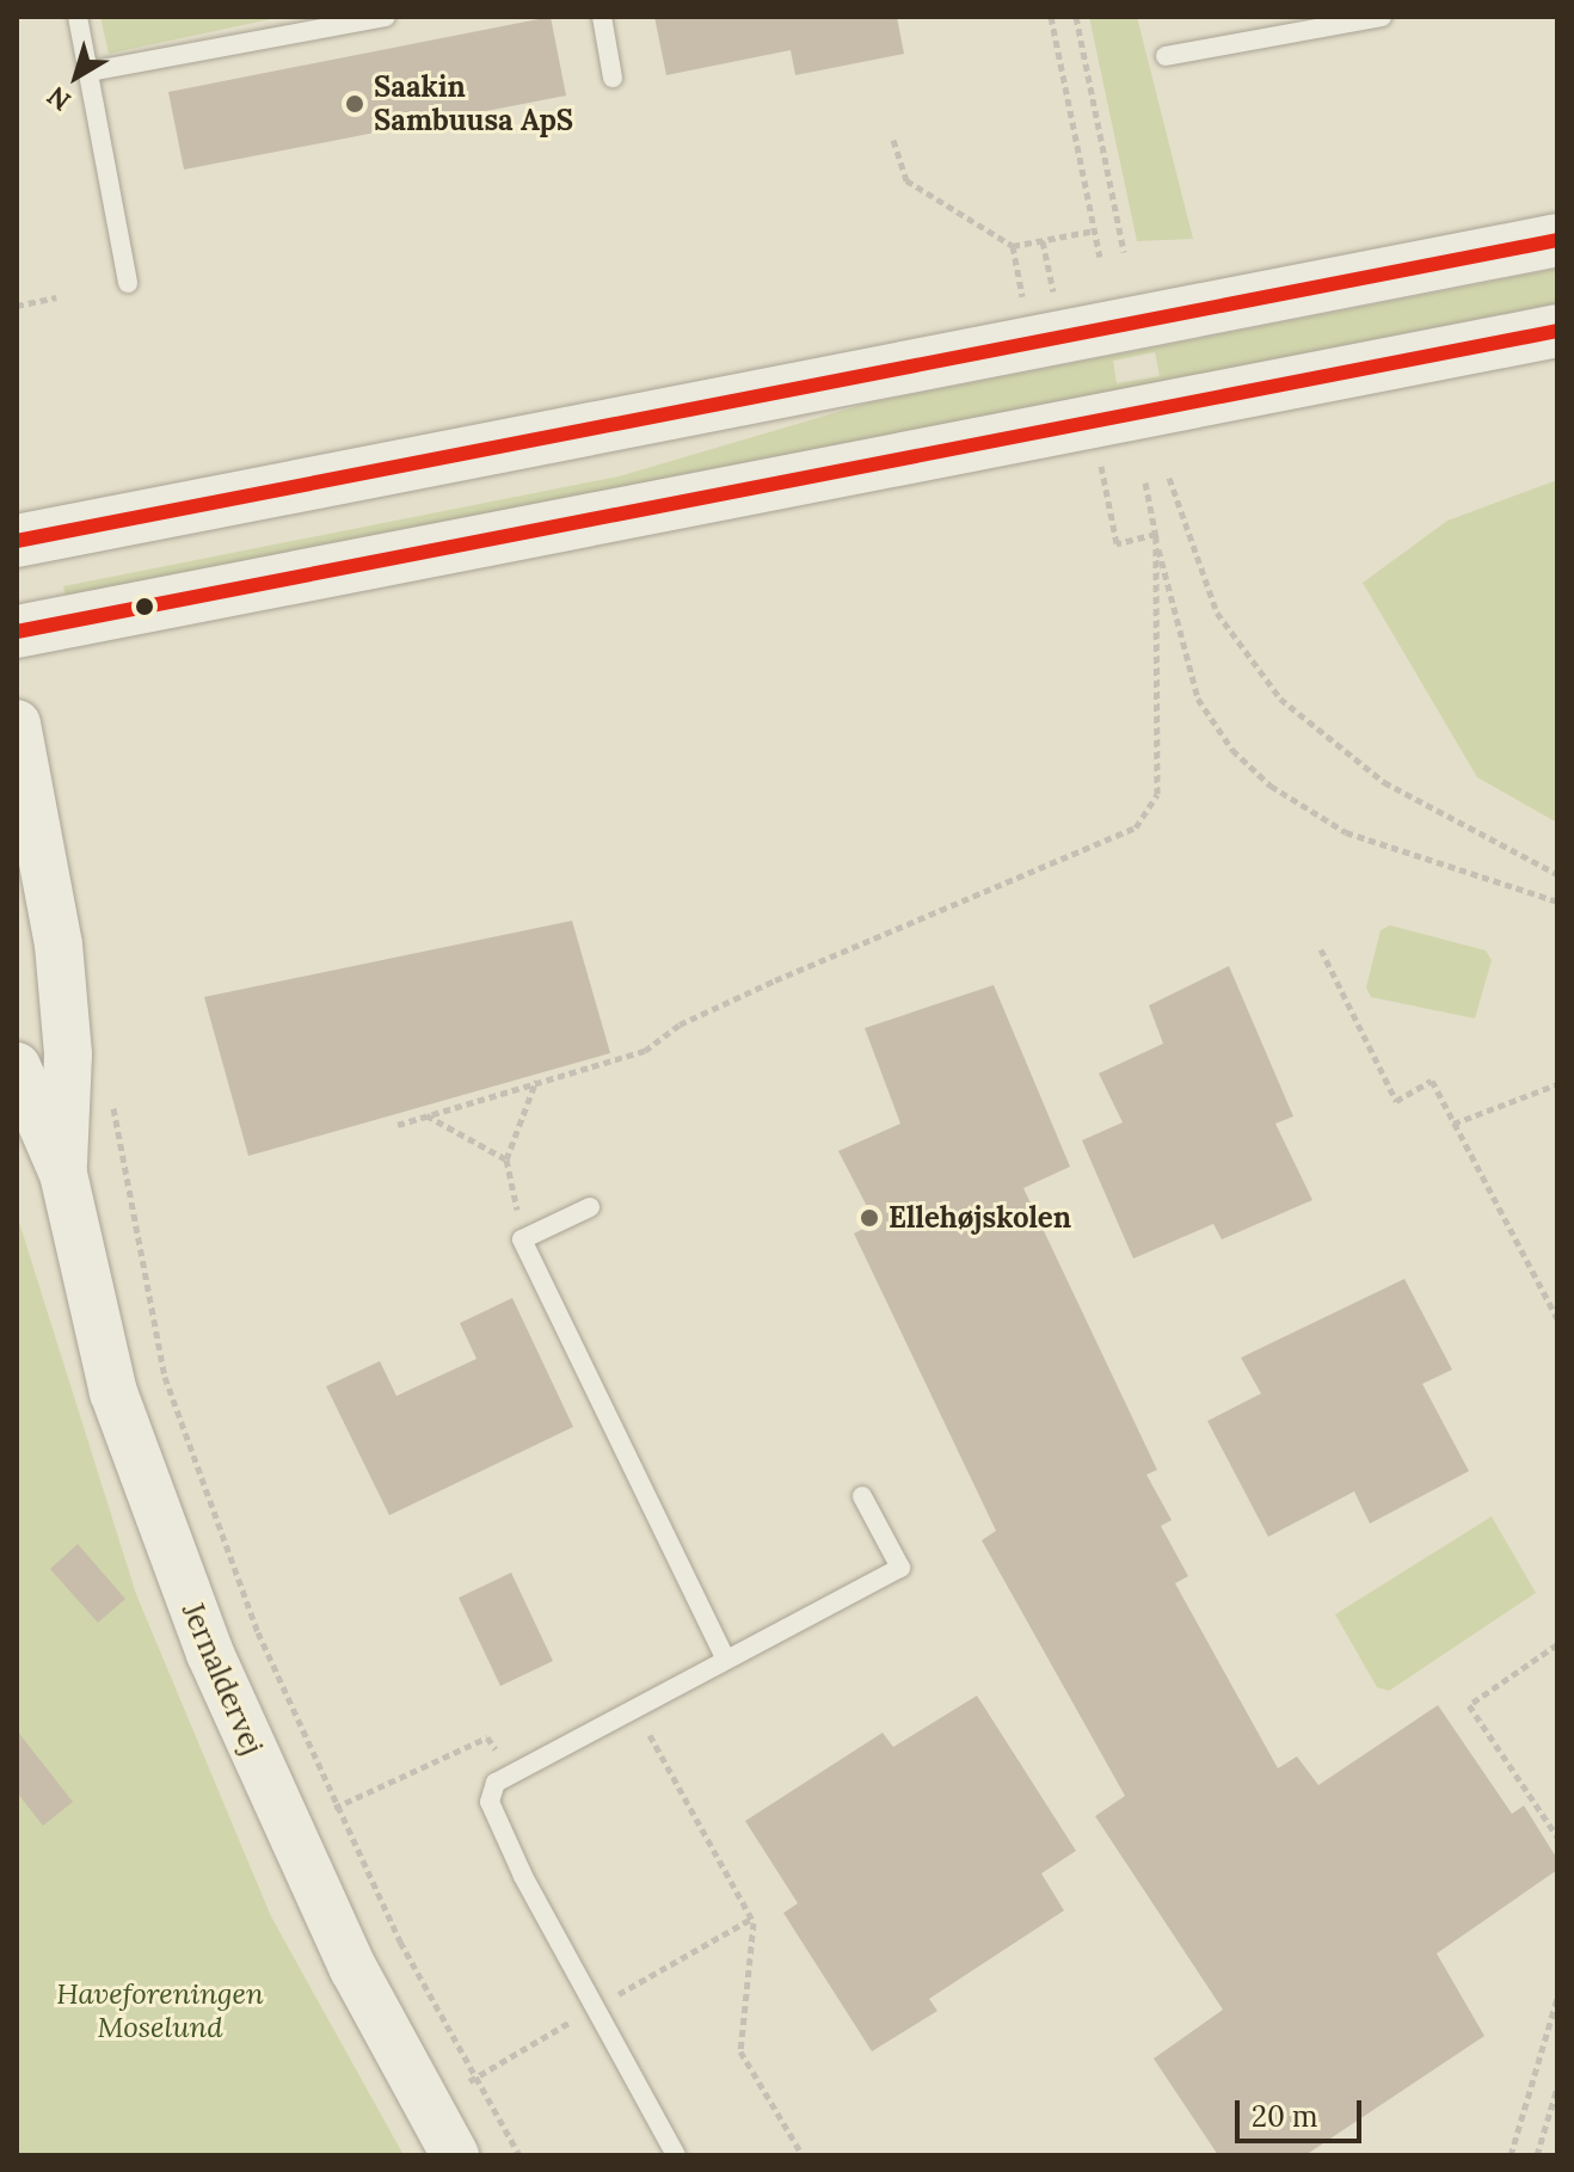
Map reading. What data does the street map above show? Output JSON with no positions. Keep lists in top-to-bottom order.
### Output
{
  "streets": {
    "street": ["Jernaldervej"]
  },
  "parks": ["Haveforeningen Moselund"],
  "places": ["Saakin Sambuusa ApS", "Ellehøjskolen"],
  "scale_bar": "20 m",
  "north": "bottom left"
}
